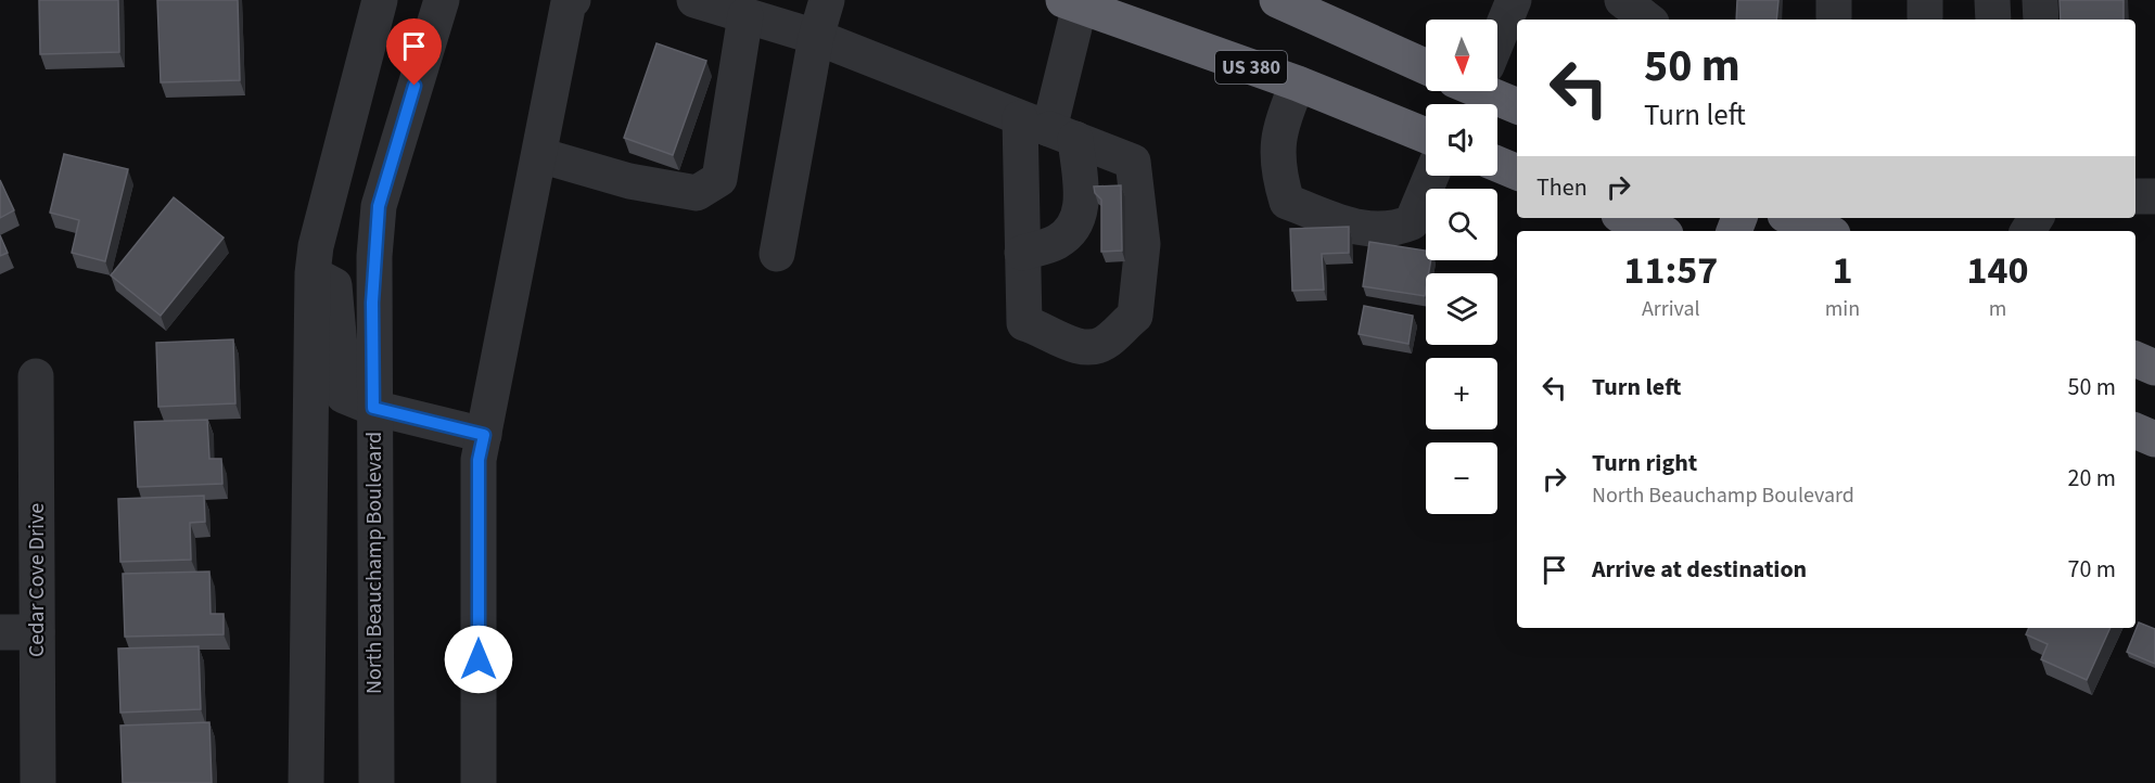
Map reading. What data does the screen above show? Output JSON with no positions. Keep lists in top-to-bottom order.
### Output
{
  "streets": {
    "highway": ["US 380"],
    "street": ["North Beauchamp Boulevard", "Cedar Cove Drive"]
  },
  "north": "bottom",
  "page": {
    "map_buttons": ["+", "−"],
    "turn": ["50 m", "Turn left"],
    "then": "Then",
    "eta": [
      "11:57",
      "Arrival",
      "1",
      "min",
      "140",
      "m"
    ],
    "list": [
      {
        "name": "Turn left",
        "value": "50 m"
      },
      {
        "name": "Turn right",
        "note": "North Beauchamp Boulevard",
        "value": "20 m"
      },
      {
        "name": "Arrive at destination",
        "value": "70 m"
      }
    ]
  }
}
